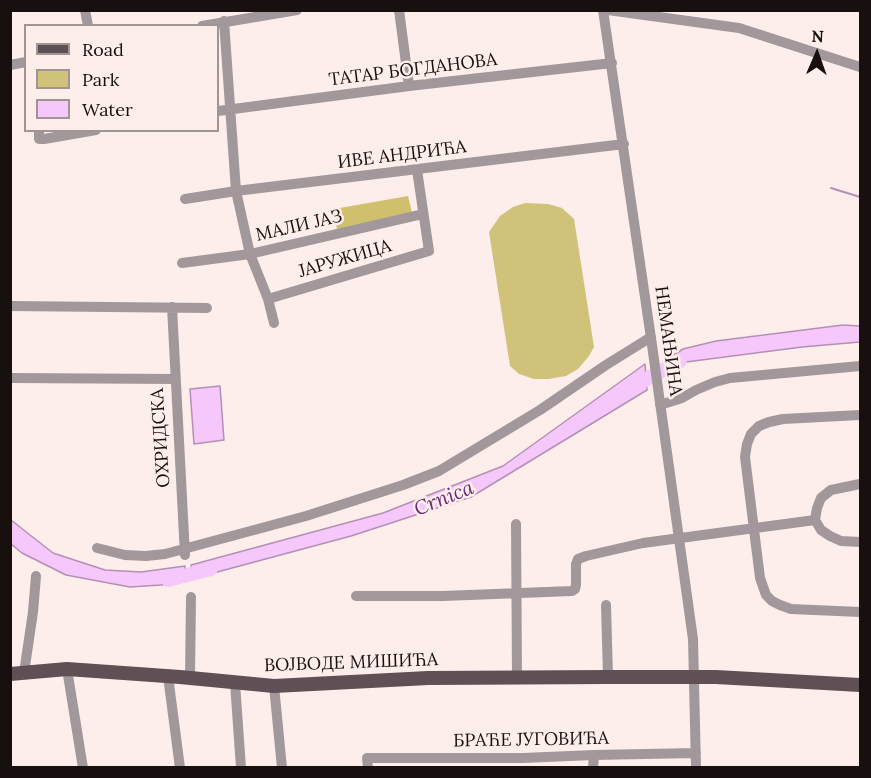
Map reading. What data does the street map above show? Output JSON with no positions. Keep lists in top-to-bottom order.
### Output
{
  "streets": {
    "main road": ["ВОЈВОДЕ МИШИЋА"],
    "street": [
      "ТАТАР БОГДАНОВА",
      "ИВЕ АНДРИЋА",
      "МАЛИ ЈАЗ",
      "ЈАРУЖИЦА",
      "НЕМАЊИНА",
      "ОХРИДСКА",
      "БРАЋЕ ЈУГОВИЋА"
    ]
  },
  "crossings": [
    ["ТАТАР БОГДАНОВА", "НЕМАЊИНА"],
    ["ИВЕ АНДРИЋА", "НЕМАЊИНА"],
    ["МАЛИ ЈАЗ", "ЈАРУЖИЦА"],
    ["НЕМАЊИНА", "ВОЈВОДЕ МИШИЋА"],
    ["НЕМАЊИНА", "БРАЋЕ ЈУГОВИЋА"]
  ],
  "water": ["Crnica"],
  "legend": ["Road", "Park", "Water"],
  "north": "top"
}
